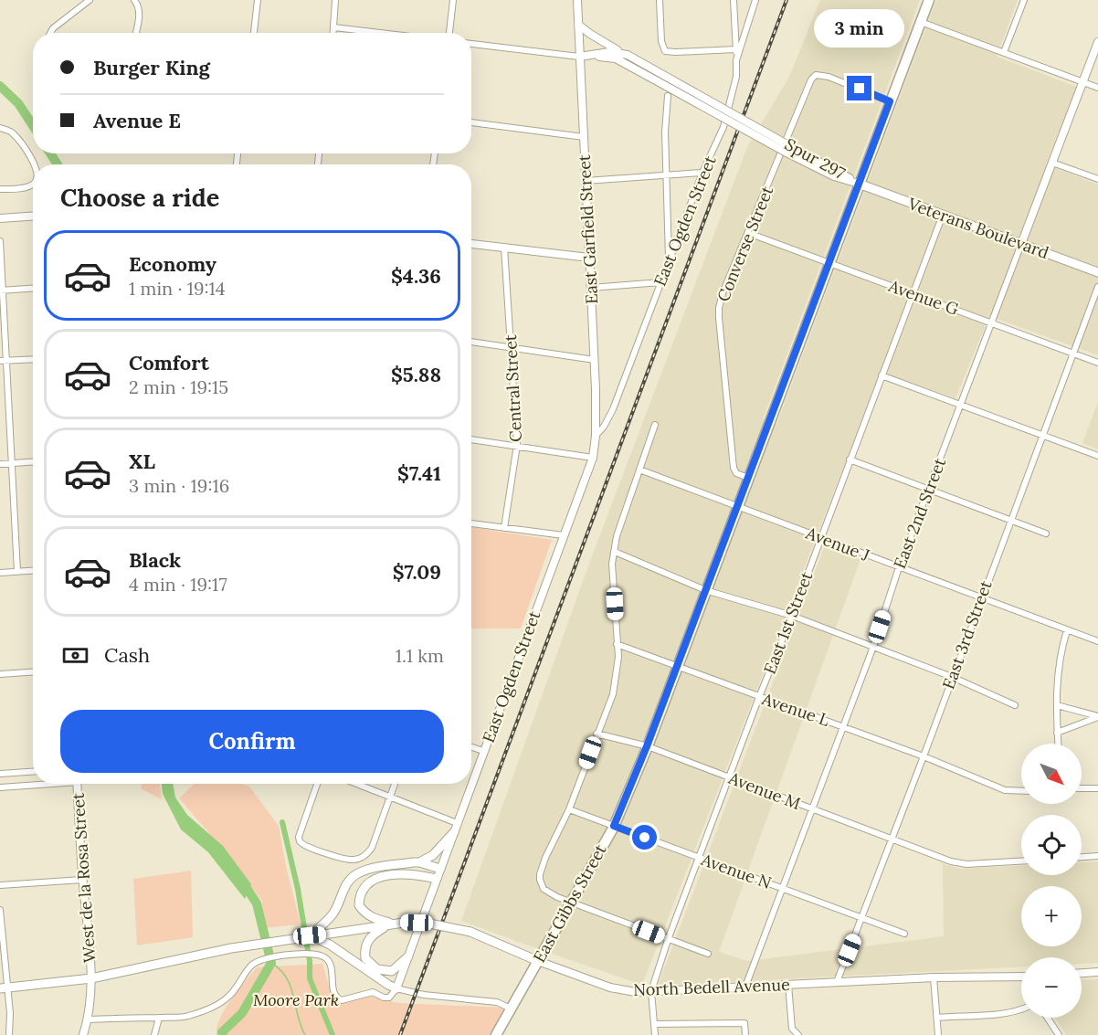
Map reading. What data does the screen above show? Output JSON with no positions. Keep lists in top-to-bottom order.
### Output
{
  "streets": {
    "highway": ["East Gibbs Street"],
    "main road": [
      "Spur 297",
      "East Ogden Street",
      "Veterans Boulevard",
      "East Garfield Street",
      "North Bedell Avenue"
    ],
    "street": [
      "Converse Street",
      "Avenue G",
      "Central Street",
      "East 2nd Street",
      "Avenue J",
      "East 1st Street",
      "East 3rd Street",
      "Avenue L",
      "Avenue M",
      "Avenue N",
      "West de la Rosa Street"
    ]
  },
  "crossings": [
    ["Spur 297", "Veterans Boulevard"],
    ["Spur 297", "East Garfield Street"],
    ["Spur 297", "East Gibbs Street"],
    ["East Ogden Street", "East Garfield Street"],
    ["Veterans Boulevard", "East 2nd Street"],
    ["Veterans Boulevard", "East 1st Street"],
    ["Veterans Boulevard", "East Gibbs Street"],
    ["Converse Street", "Avenue G"],
    ["Converse Street", "East Gibbs Street"],
    ["Avenue G", "East 2nd Street"],
    ["Avenue G", "East 1st Street"],
    ["Avenue G", "East 3rd Street"],
    ["Avenue G", "East Gibbs Street"],
    ["East 2nd Street", "Avenue J"],
    ["East 2nd Street", "Avenue L"],
    ["East 2nd Street", "Avenue M"],
    ["East 2nd Street", "Avenue N"],
    ["East 2nd Street", "North Bedell Avenue"],
    ["Avenue J", "East 1st Street"],
    ["Avenue J", "East 3rd Street"],
    ["Avenue J", "East Gibbs Street"],
    ["East 1st Street", "Avenue L"],
    ["East 1st Street", "Avenue M"],
    ["East 1st Street", "Avenue N"],
    ["East 1st Street", "North Bedell Avenue"],
    ["East 3rd Street", "Avenue L"],
    ["East 3rd Street", "Avenue M"],
    ["East 3rd Street", "Avenue N"],
    ["East 3rd Street", "North Bedell Avenue"],
    ["Avenue L", "East Gibbs Street"],
    ["Avenue M", "East Gibbs Street"],
    ["Avenue N", "East Gibbs Street"],
    ["East Gibbs Street", "North Bedell Avenue"]
  ],
  "parks": ["Moore Park"],
  "north": "bottom right",
  "page": {
    "bubble": "3 min",
    "banner": ["Burger King", "Avenue E"],
    "heading": "Choose a ride",
    "list": [
      {
        "name": "Economy",
        "note": "1 min · 19:14",
        "value": "$4.36"
      },
      {
        "name": "Comfort",
        "note": "2 min · 19:15",
        "value": "$5.88"
      },
      {
        "name": "XL",
        "note": "3 min · 19:16",
        "value": "$7.41"
      },
      {
        "name": "Black",
        "note": "4 min · 19:17",
        "value": "$7.09"
      }
    ],
    "pay": ["Cash", "1.1 km"],
    "buttons": "Confirm",
    "map_buttons": ["+", "−"]
  }
}
